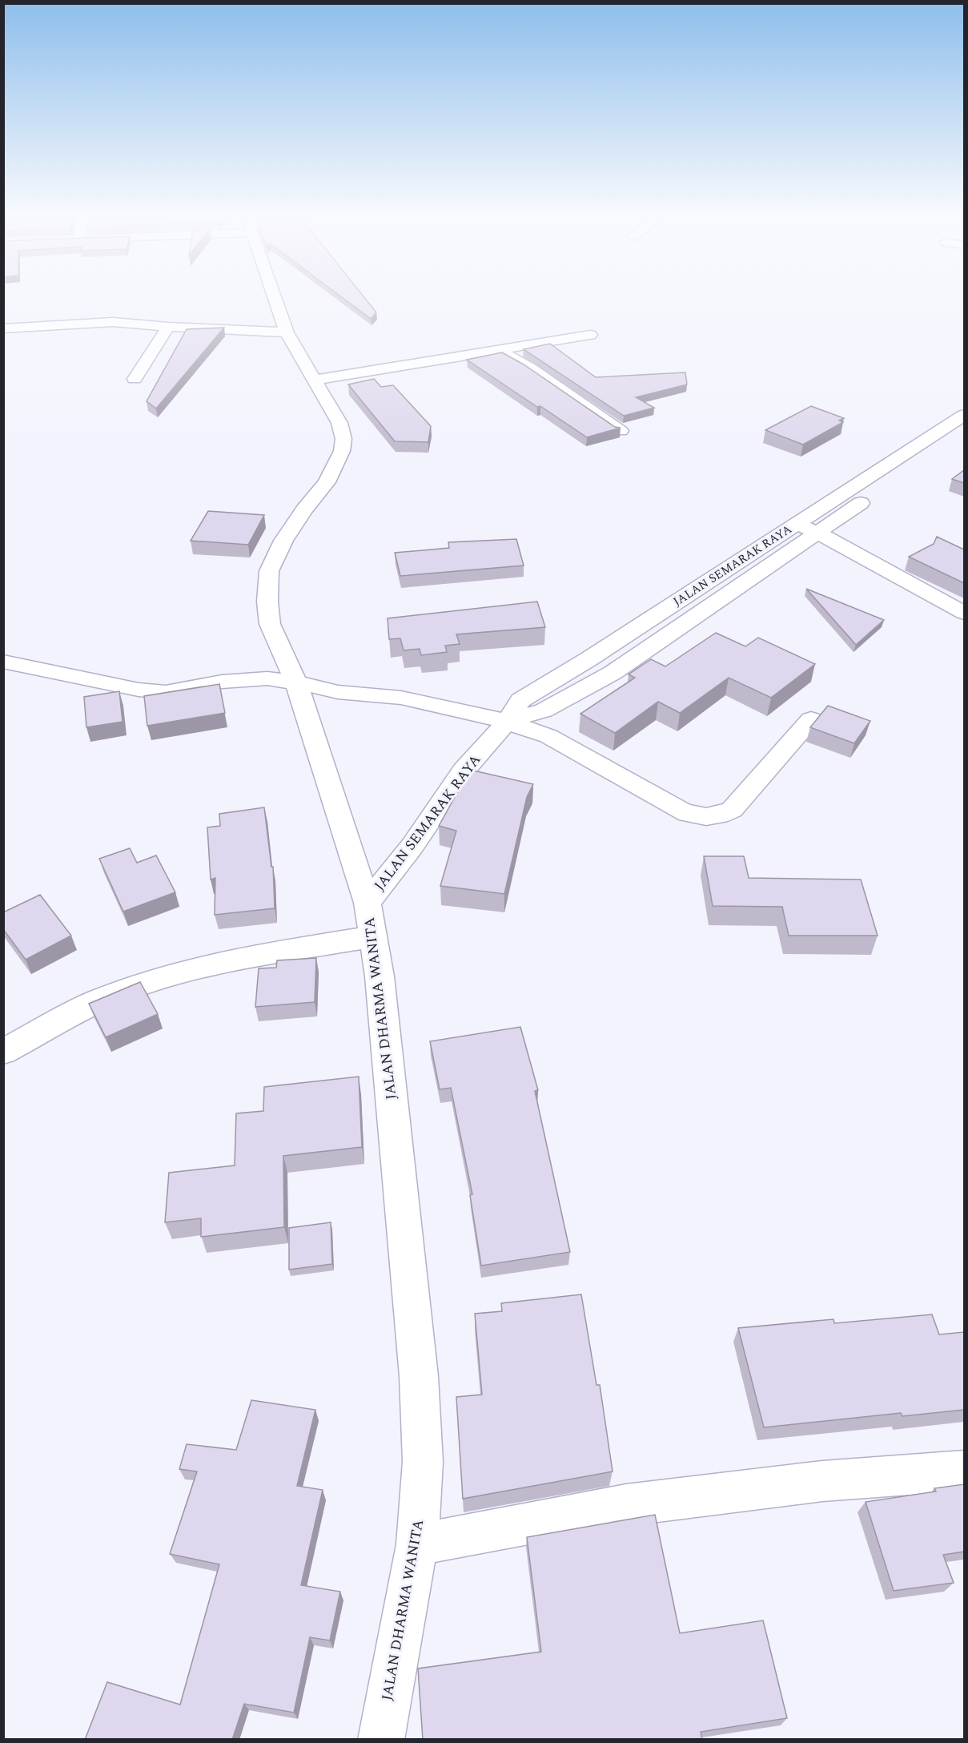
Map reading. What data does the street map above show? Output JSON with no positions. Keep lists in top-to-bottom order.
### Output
{
  "streets": {
    "street": ["JALAN SEMARAK RAYA", "JALAN DHARMA WANITA"]
  },
  "crossings": [
    ["JALAN SEMARAK RAYA", "JALAN DHARMA WANITA"]
  ]
}
